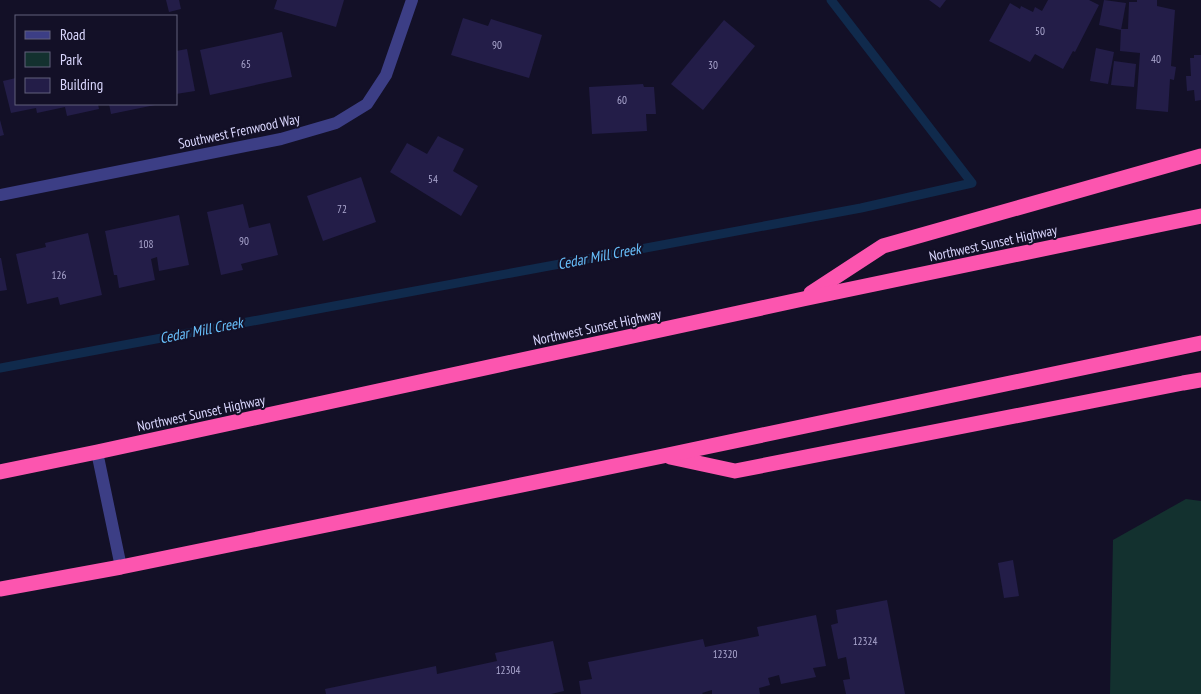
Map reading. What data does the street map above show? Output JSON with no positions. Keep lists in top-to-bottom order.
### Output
{
  "streets": {
    "highway": ["Northwest Sunset Highway"],
    "street": ["Southwest Frenwood Way"]
  },
  "water": ["Cedar Mill Creek"],
  "house_numbers": [
    "50",
    "90",
    "40",
    "65",
    "30",
    "60",
    "54",
    "72",
    "90",
    "108",
    "126",
    "12324",
    "12320",
    "12304"
  ],
  "legend": ["Road", "Park", "Building"]
}
